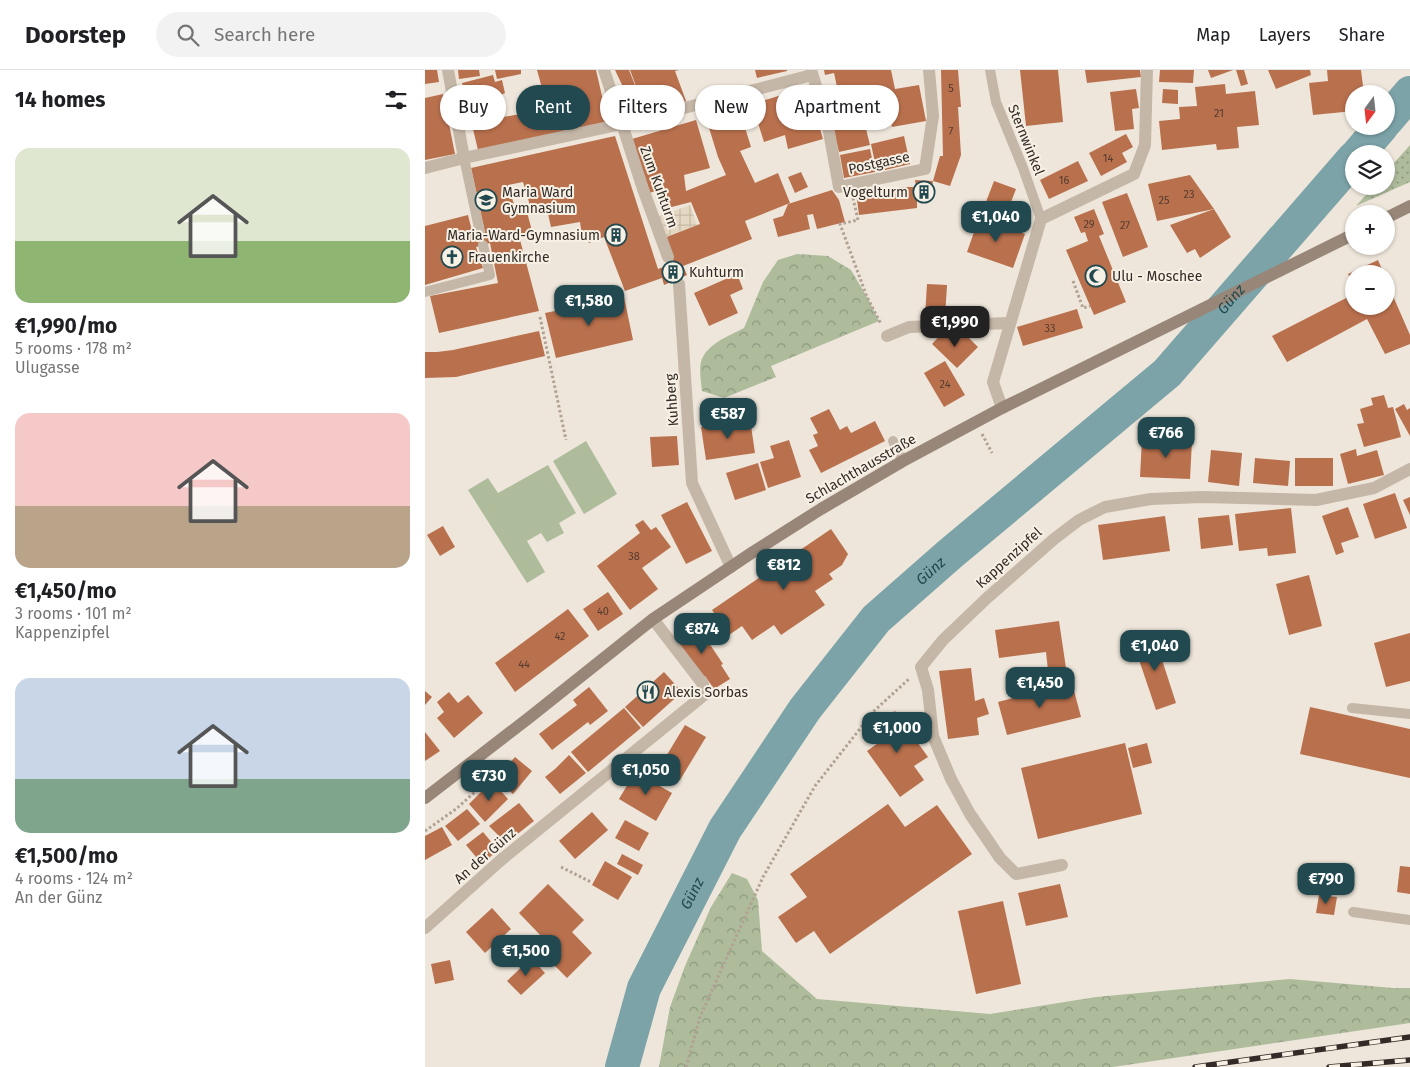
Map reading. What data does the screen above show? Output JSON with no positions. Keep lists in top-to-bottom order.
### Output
{
  "streets": {
    "main road": ["Schlachthausstraße"],
    "street": [
      "Postgasse",
      "Zum Kuhturm",
      "Kuhberg",
      "Kappenzipfel",
      "An der Günz"
    ],
    "lane": ["Sternwinkel"]
  },
  "crossings": [
    ["Kuhberg", "Schlachthausstraße"],
    ["Schlachthausstraße", "An der Günz"]
  ],
  "water": ["Günz"],
  "places": {
    "building": ["Vogelturm", "Maria-Ward-Gymnasium", "Kuhturm"],
    "school or university": ["Maria Ward Gymnasium"],
    "church": ["Frauenkirche"],
    "mosque": ["Ulu - Moschee"],
    "restaurant": ["Alexis Sorbas"]
  },
  "house_numbers": [
    "5",
    "21",
    "7",
    "14",
    "16",
    "23",
    "25",
    "29",
    "27",
    "33",
    "24",
    "38",
    "40",
    "42",
    "44"
  ],
  "north": "bottom",
  "page": {
    "header": "Doorstep",
    "search": "Search here",
    "nav": ["Map", "Layers", "Share"],
    "heading": "14 homes",
    "map_buttons": ["+", "−"],
    "chip": [
      "Buy",
      "Rent",
      "Filters",
      "New",
      "Apartment"
    ],
    "list": [
      {
        "name": "€1,990/mo",
        "note": "5 rooms · 178 m² · Ulugasse"
      },
      {
        "name": "€1,450/mo",
        "note": "3 rooms · 101 m² · Kappenzipfel"
      },
      {
        "name": "€1,500/mo",
        "note": "4 rooms · 124 m² · An der Günz"
      }
    ],
    "price": [
      "€1,040",
      "€1,580",
      "€1,990",
      "€587",
      "€766",
      "€812",
      "€874",
      "€1,040",
      "€1,450",
      "€1,000",
      "€1,050",
      "€730",
      "€790",
      "€1,500"
    ]
  }
}
